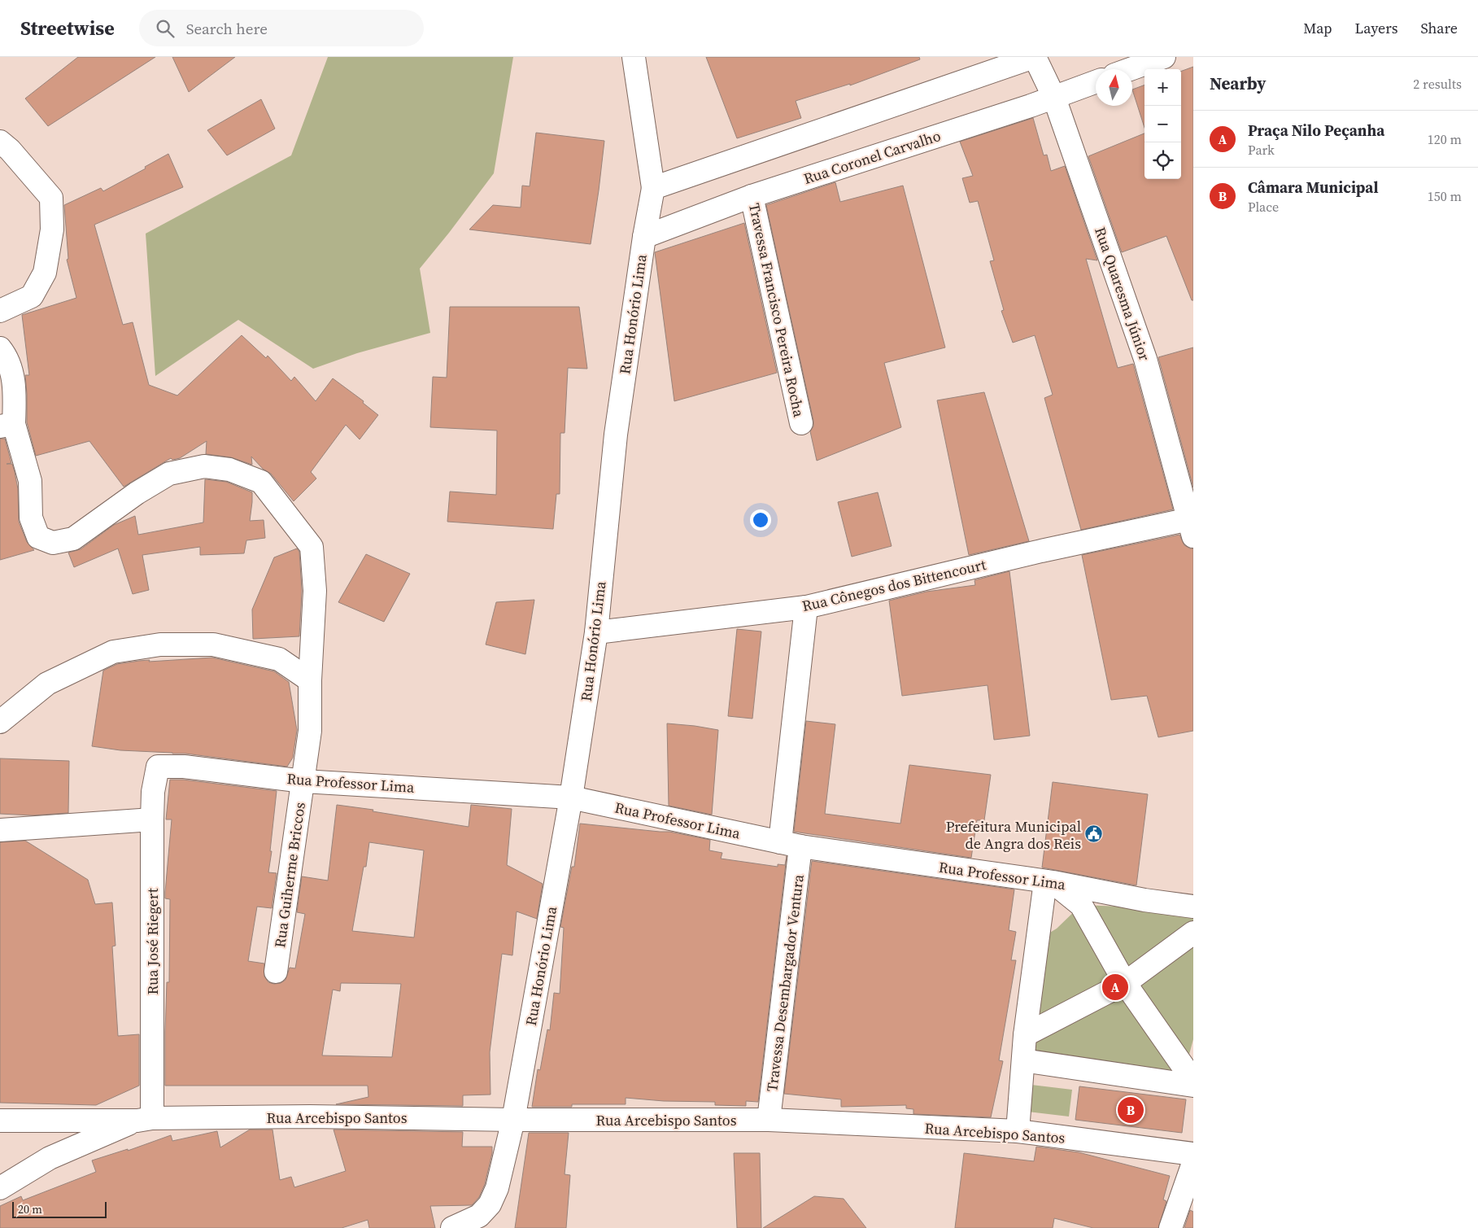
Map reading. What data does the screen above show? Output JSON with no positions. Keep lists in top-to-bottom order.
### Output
{
  "streets": {
    "street": [
      "Rua Coronel Carvalho",
      "Rua Quaresma Júnior",
      "Travessa Francisco Pereira Rocha",
      "Rua Honório Lima",
      "Rua Cônegos dos Bittencourt",
      "Rua Professor Lima",
      "Rua Guiherme Briccos",
      "Rua José Riegert",
      "Travessa Desembargador Ventura",
      "Rua Arcebispo Santos"
    ]
  },
  "crossings": [
    ["Rua Coronel Carvalho", "Rua Quaresma Júnior"],
    ["Rua Coronel Carvalho", "Travessa Francisco Pereira Rocha"],
    ["Rua Coronel Carvalho", "Rua Honório Lima"],
    ["Rua Quaresma Júnior", "Rua Cônegos dos Bittencourt"],
    ["Rua Honório Lima", "Rua Cônegos dos Bittencourt"],
    ["Rua Honório Lima", "Rua Professor Lima"],
    ["Rua Honório Lima", "Rua Arcebispo Santos"],
    ["Rua Cônegos dos Bittencourt", "Travessa Desembargador Ventura"],
    ["Rua Professor Lima", "Rua Guiherme Briccos"],
    ["Rua Professor Lima", "Rua José Riegert"],
    ["Rua Professor Lima", "Travessa Desembargador Ventura"],
    ["Rua José Riegert", "Rua Arcebispo Santos"],
    ["Travessa Desembargador Ventura", "Rua Arcebispo Santos"]
  ],
  "places": {
    "public building": ["Prefeitura Municipal de Angra dos Reis"]
  },
  "scale_bar": "20 m",
  "north": "top",
  "page": {
    "header": "Streetwise",
    "search": "Search here",
    "nav": ["Map", "Layers", "Share"],
    "heading": ["Nearby", "2 results"],
    "map_buttons": ["+", "−"],
    "list": [
      {
        "mark": "A",
        "name": "Praça Nilo Peçanha",
        "note": "Park",
        "value": "120 m"
      },
      {
        "mark": "B",
        "name": "Câmara Municipal",
        "note": "Place",
        "value": "150 m"
      }
    ],
    "pins": ["A", "B"],
    "scale": "20 m"
  }
}
